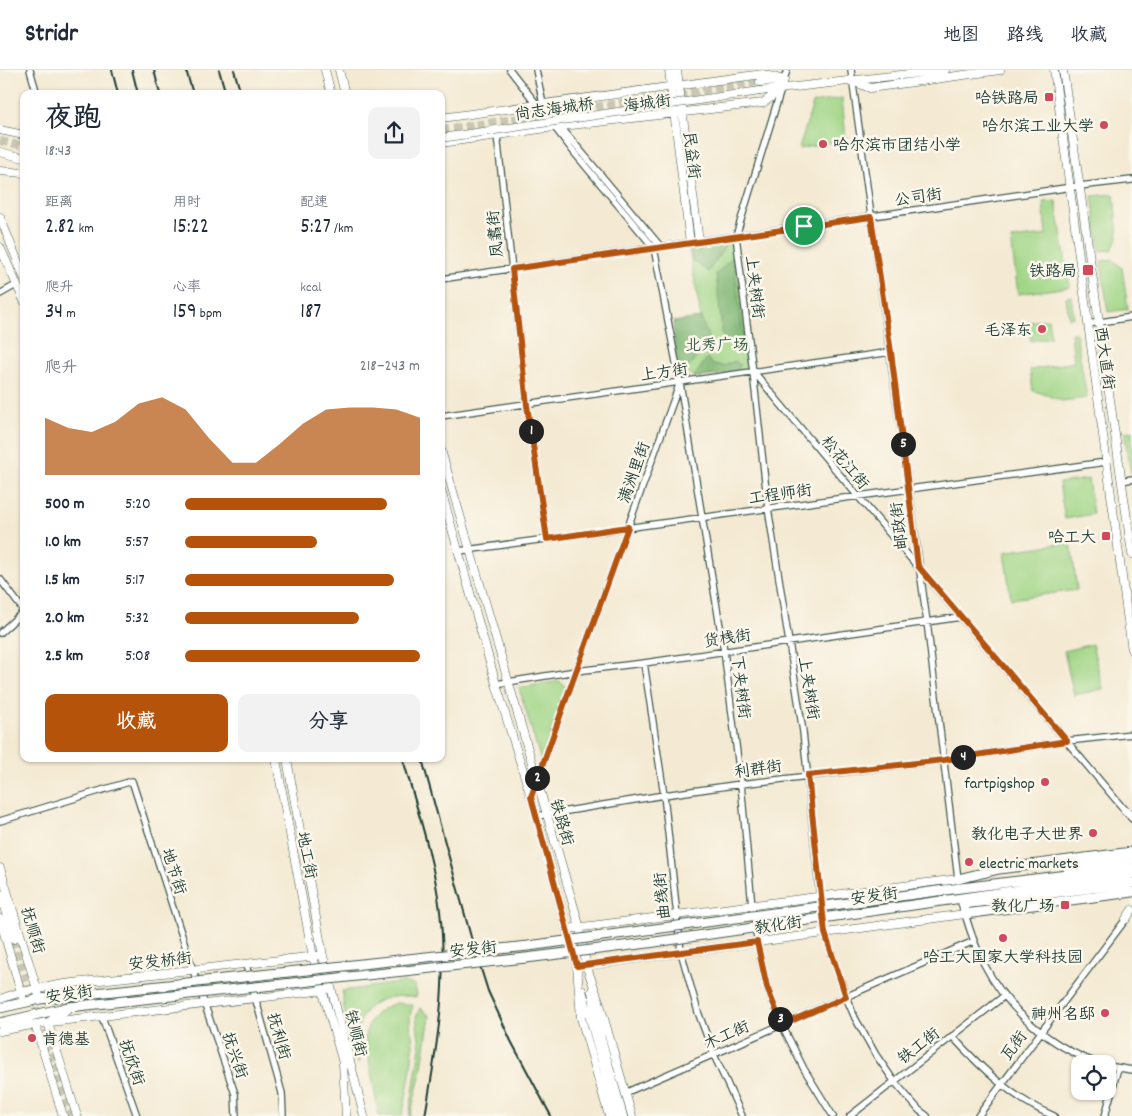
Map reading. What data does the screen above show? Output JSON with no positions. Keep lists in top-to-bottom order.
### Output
{
  "streets": {
    "highway": ["邮政街", "安发街", "教化街"],
    "main road": [
      "海城街",
      "尚志海城桥",
      "民益街",
      "西大直街",
      "铁路街",
      "地工街",
      "抚顺街",
      "安发桥街",
      "铁顺街"
    ],
    "street": [
      "公司街",
      "凤翥街",
      "上夹树街",
      "上方街",
      "松花江街",
      "满洲里街",
      "工程师街",
      "货栈街",
      "下夹树街",
      "利群街",
      "地节街",
      "曲线街",
      "木工街",
      "抚利街",
      "铁工街",
      "瓦街",
      "抚兴街",
      "抚欣街"
    ]
  },
  "crossings": [
    ["海城街", "尚志海城桥"],
    ["海城街", "民益街"],
    ["海城街", "凤翥街"],
    ["海城街", "邮政街"],
    ["民益街", "公司街"],
    ["公司街", "凤翥街"],
    ["公司街", "上夹树街"],
    ["公司街", "西大直街"],
    ["公司街", "邮政街"],
    ["公司街", "下夹树街"],
    ["凤翥街", "上方街"],
    ["凤翥街", "工程师街"],
    ["上夹树街", "上方街"],
    ["上夹树街", "松花江街"],
    ["上夹树街", "工程师街"],
    ["上夹树街", "货栈街"],
    ["上夹树街", "利群街"],
    ["上夹树街", "教化街"],
    ["上夹树街", "木工街"],
    ["上夹树街", "铁工街"],
    ["西大直街", "工程师街"],
    ["上方街", "松花江街"],
    ["上方街", "满洲里街"],
    ["上方街", "邮政街"],
    ["上方街", "下夹树街"],
    ["松花江街", "工程师街"],
    ["松花江街", "邮政街"],
    ["松花江街", "货栈街"],
    ["松花江街", "利群街"],
    ["满洲里街", "工程师街"],
    ["满洲里街", "货栈街"],
    ["满洲里街", "下夹树街"],
    ["满洲里街", "铁路街"],
    ["工程师街", "邮政街"],
    ["工程师街", "下夹树街"],
    ["工程师街", "铁路街"],
    ["邮政街", "货栈街"],
    ["邮政街", "利群街"],
    ["邮政街", "安发街"],
    ["邮政街", "教化街"],
    ["货栈街", "下夹树街"],
    ["货栈街", "铁路街"],
    ["货栈街", "曲线街"],
    ["下夹树街", "利群街"],
    ["下夹树街", "教化街"],
    ["下夹树街", "木工街"],
    ["利群街", "铁路街"],
    ["利群街", "曲线街"],
    ["铁路街", "教化街"],
    ["地工街", "安发桥街"],
    ["地工街", "铁顺街"],
    ["地节街", "安发桥街"],
    ["地节街", "抚兴街"],
    ["安发街", "抚顺街"],
    ["曲线街", "教化街"],
    ["曲线街", "木工街"],
    ["抚顺街", "安发桥街"],
    ["安发桥街", "铁顺街"],
    ["安发桥街", "抚利街"]
  ],
  "parks": ["北秀广场"],
  "places": {
    "transit": [
      "哈铁路局",
      "铁路局",
      "哈工大",
      "教化广场"
    ],
    "other": [
      "哈尔滨工业大学",
      "哈尔滨市团结小学",
      "毛泽东",
      "fartpigshop",
      "教化电子大世界",
      "electric markets",
      "哈工大国家大学科技园",
      "神州名邸",
      "肯德基"
    ]
  },
  "page": {
    "header": "Stridr",
    "nav": ["地图", "路线", "收藏"],
    "heading": ["夜跑", "18:43"],
    "stats": [
      ["距离", "2.82 km"],
      ["用时", "15:22"],
      ["配速", "5:27 /km"],
      ["爬升", "34 m"],
      ["心率", "159 bpm"],
      ["kcal", "187"]
    ],
    "chart": ["爬升", "218–243 m"],
    "pins": [
      "1",
      "5",
      "4",
      "2",
      "3"
    ],
    "list": [
      {
        "name": "500 m",
        "note": "5:20"
      },
      {
        "name": "1.0 km",
        "note": "5:57"
      },
      {
        "name": "1.5 km",
        "note": "5:17"
      },
      {
        "name": "2.0 km",
        "note": "5:32"
      },
      {
        "name": "2.5 km",
        "note": "5:08"
      }
    ],
    "buttons": ["收藏", "分享"]
  }
}
